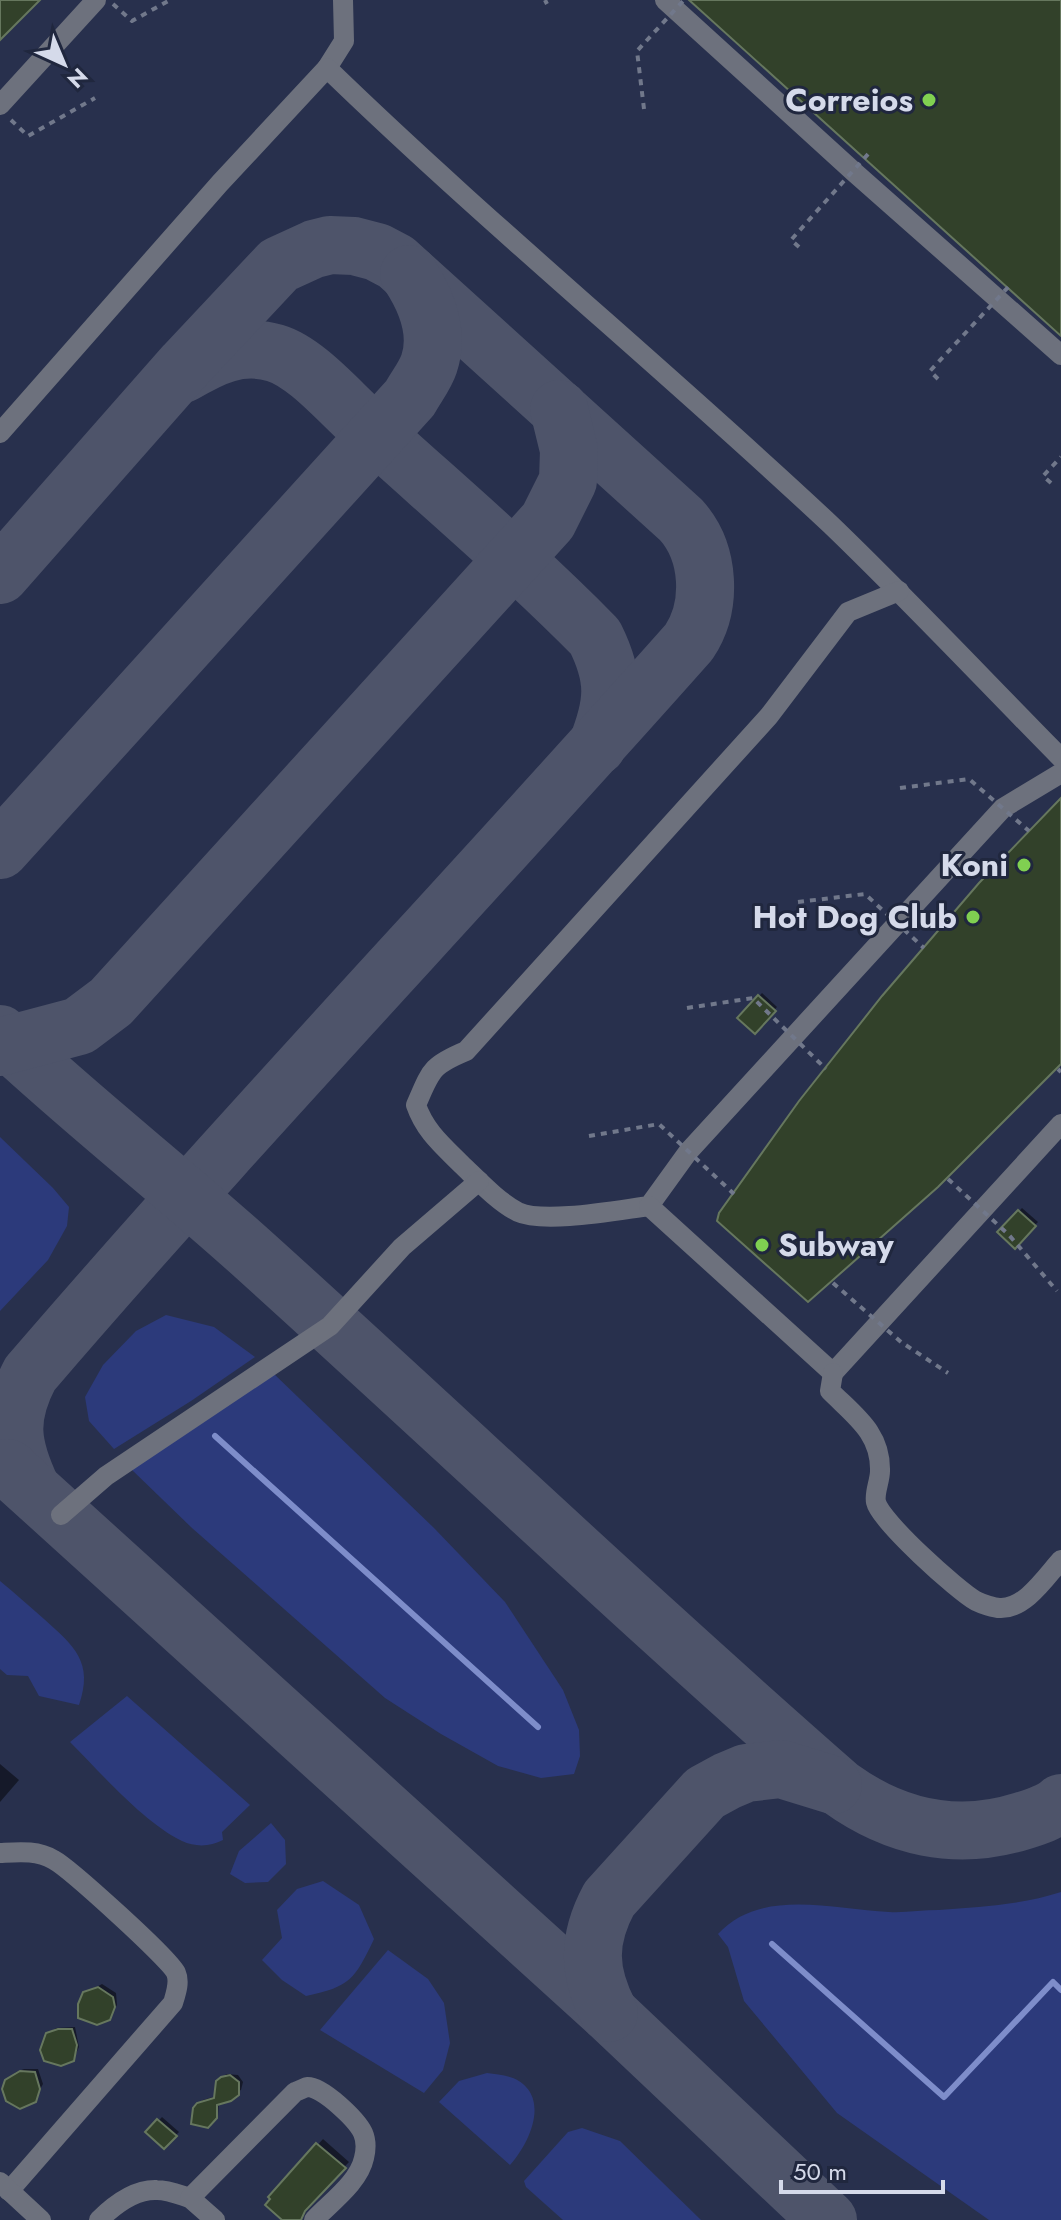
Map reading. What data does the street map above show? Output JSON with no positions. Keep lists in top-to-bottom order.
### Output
{
  "places": [
    "Correios",
    "Koni",
    "Hot Dog Club",
    "Subway"
  ],
  "scale_bar": "50 m",
  "north": "bottom right"
}
